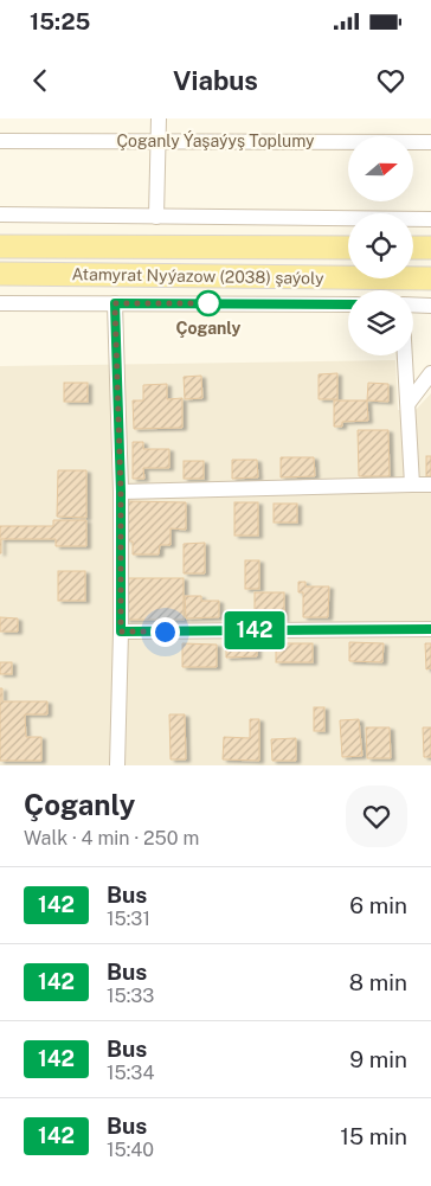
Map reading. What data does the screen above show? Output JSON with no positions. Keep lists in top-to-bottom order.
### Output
{
  "streets": {
    "main road": ["Atamyrat Nyýazow (2038) şaýoly"],
    "street": ["Çoganly Ýaşaýyş Toplumy"]
  },
  "places": ["Çoganly"],
  "lines": ["bus line 142"],
  "north": "right",
  "page": {
    "status": "15:25",
    "header": "Viabus",
    "on_map": "142",
    "heading": ["Çoganly", "Walk · 4 min · 250 m"],
    "list": [
      {
        "mark": "142",
        "name": "Bus",
        "note": "15:31",
        "value": "6 min"
      },
      {
        "mark": "142",
        "name": "Bus",
        "note": "15:33",
        "value": "8 min"
      },
      {
        "mark": "142",
        "name": "Bus",
        "note": "15:34",
        "value": "9 min"
      },
      {
        "mark": "142",
        "name": "Bus",
        "note": "15:40",
        "value": "15 min"
      }
    ]
  }
}
